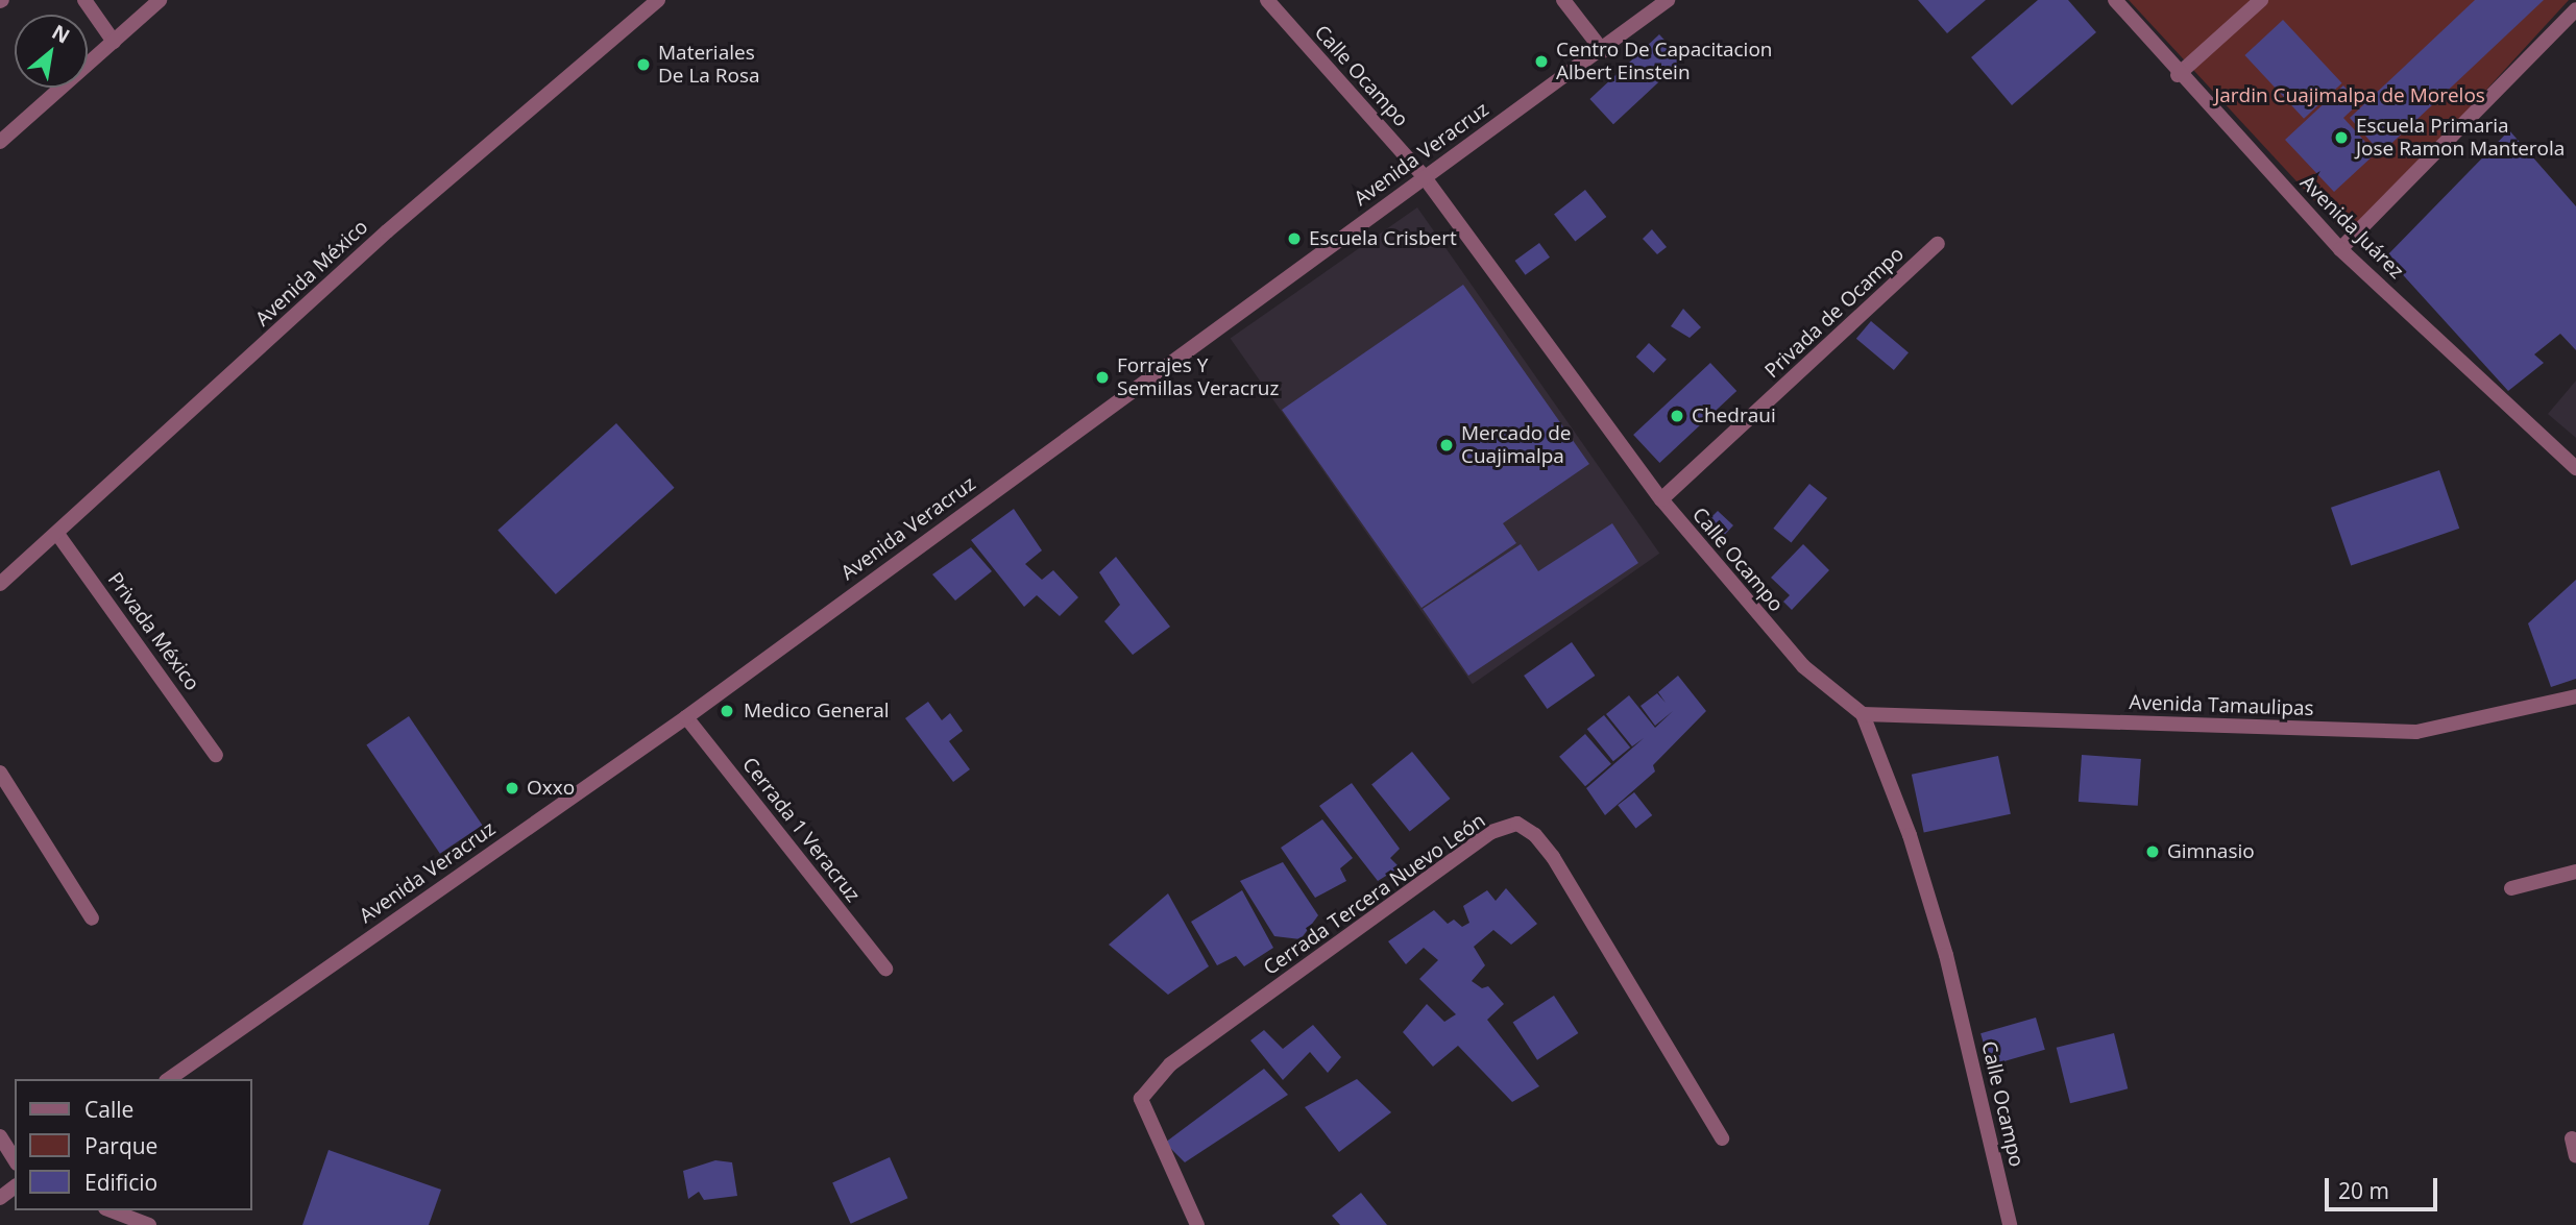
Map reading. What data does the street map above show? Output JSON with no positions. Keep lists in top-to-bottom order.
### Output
{
  "streets": {
    "street": [
      "Calle Ocampo",
      "Avenida Veracruz",
      "Avenida Juárez",
      "Avenida México",
      "Privada de Ocampo",
      "Privada México",
      "Avenida Tamaulipas",
      "Cerrada 1 Veracruz",
      "Cerrada Tercera Nuevo León"
    ]
  },
  "crossings": [
    ["Calle Ocampo", "Avenida Veracruz"],
    ["Calle Ocampo", "Privada de Ocampo"],
    ["Calle Ocampo", "Avenida Tamaulipas"],
    ["Avenida Veracruz", "Cerrada 1 Veracruz"],
    ["Avenida México", "Privada México"]
  ],
  "parks": ["Jardin Cuajimalpa de Morelos"],
  "places": [
    "Centro De Capacitacion Albert Einstein",
    "Materiales De La Rosa",
    "Escuela Primaria Jose Ramon Manterola",
    "Escuela Crisbert",
    "Forrajes Y Semillas Veracruz",
    "Chedraui",
    "Mercado de Cuajimalpa",
    "Medico General",
    "Oxxo",
    "Gimnasio"
  ],
  "legend": ["Calle", "Parque", "Edificio"],
  "scale_bar": "20 m",
  "north": "top right"
}
